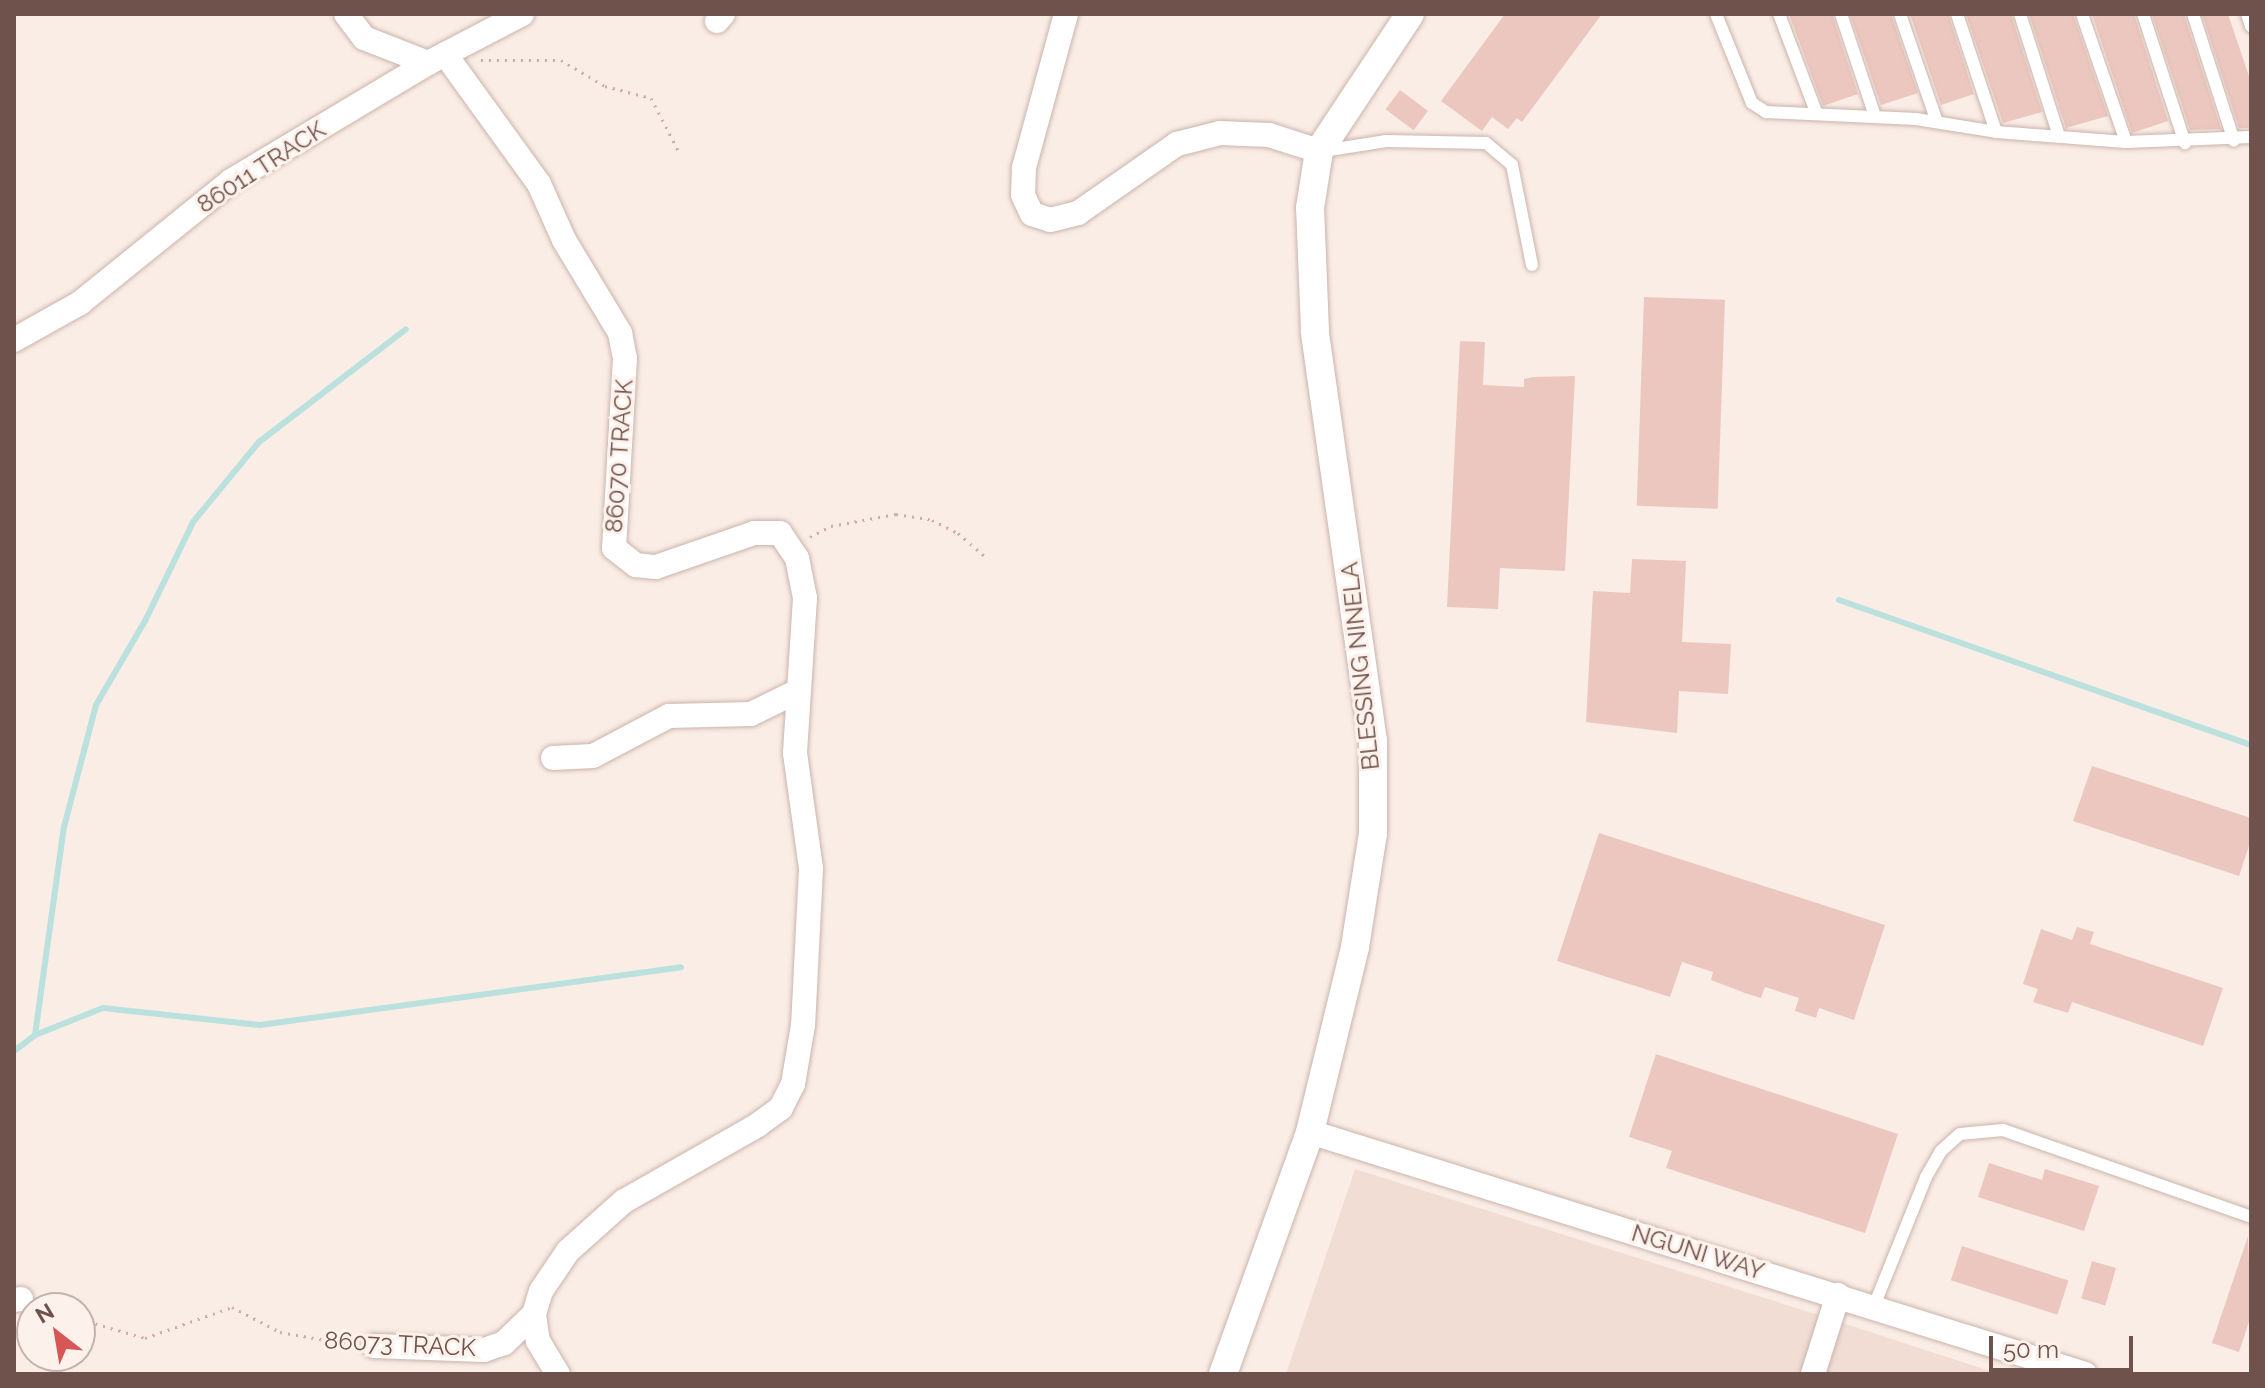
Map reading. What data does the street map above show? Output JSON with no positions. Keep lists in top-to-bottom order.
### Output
{
  "streets": {
    "street": [
      "86011 TRACK",
      "86070 TRACK",
      "BLESSING NINELA",
      "NGUNI WAY",
      "86073 TRACK"
    ]
  },
  "crossings": [
    ["86011 TRACK", "86070 TRACK"],
    ["BLESSING NINELA", "NGUNI WAY"]
  ],
  "scale_bar": "50 m",
  "north": "top left"
}
